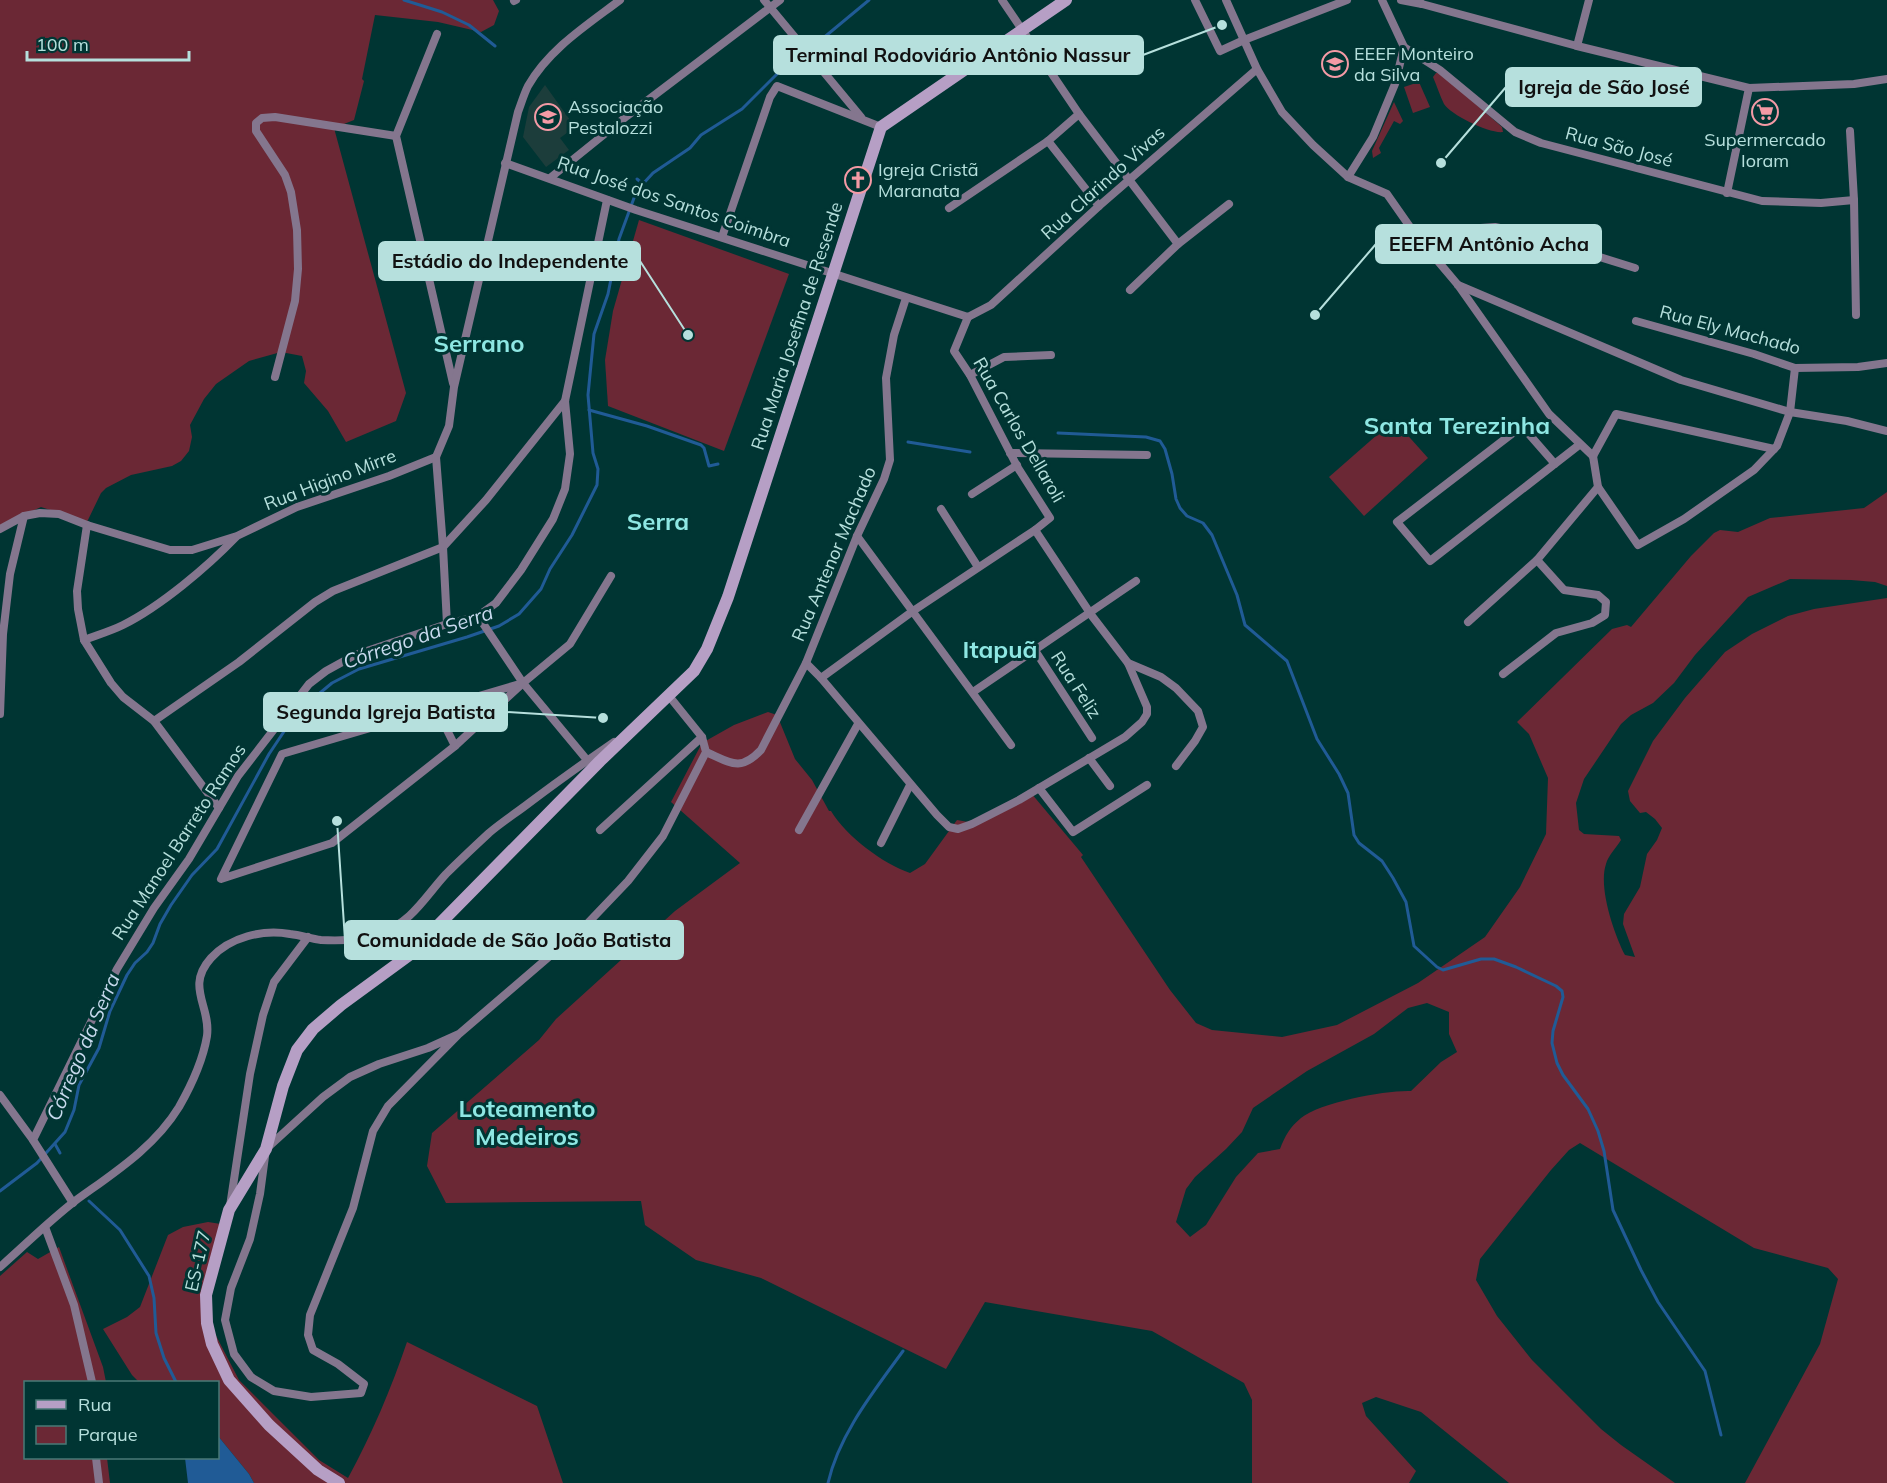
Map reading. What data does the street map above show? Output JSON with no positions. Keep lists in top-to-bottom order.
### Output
{
  "streets": {
    "main road": ["Rua Maria Josefina de Resende", "ES-177"],
    "street": [
      "Rua São José",
      "Rua Clarindo Vivas",
      "Rua José dos Santos Coimbra",
      "Rua Ely Machado",
      "Rua Carlos Dellaroli",
      "Rua Higino Mirre",
      "Rua Antenor Machado",
      "Rua Feliz",
      "Rua Manoel Barreto Ramos"
    ]
  },
  "crossings": [
    ["Rua Clarindo Vivas", "Rua José dos Santos Coimbra"],
    ["Rua Clarindo Vivas", "Rua Carlos Dellaroli"],
    ["Rua José dos Santos Coimbra", "Rua Maria Josefina de Resende"],
    ["Rua José dos Santos Coimbra", "Rua Carlos Dellaroli"],
    ["Rua José dos Santos Coimbra", "Rua Antenor Machado"],
    ["Rua José dos Santos Coimbra", "Rua Manoel Barreto Ramos"],
    ["Rua Maria Josefina de Resende", "ES-177"]
  ],
  "districts": [
    "Serrano",
    "Santa Terezinha",
    "Serra",
    "Itapuã",
    "Loteamento Medeiros"
  ],
  "water": ["Córrego da Serra"],
  "places": {
    "other": [
      "Terminal Rodoviário Antônio Nassur",
      "Igreja de São José",
      "EEEFM Antônio Acha",
      "Estádio do Independente",
      "Segunda Igreja Batista",
      "Comunidade de São João Batista"
    ],
    "school or university": ["EEEF Monteiro da Silva", "Associação Pestalozzi"],
    "supermarket": ["Supermercado Ioram"],
    "church": ["Igreja Cristã Maranata"]
  },
  "legend": ["Rua", "Parque"],
  "scale_bar": "100 m"
}
